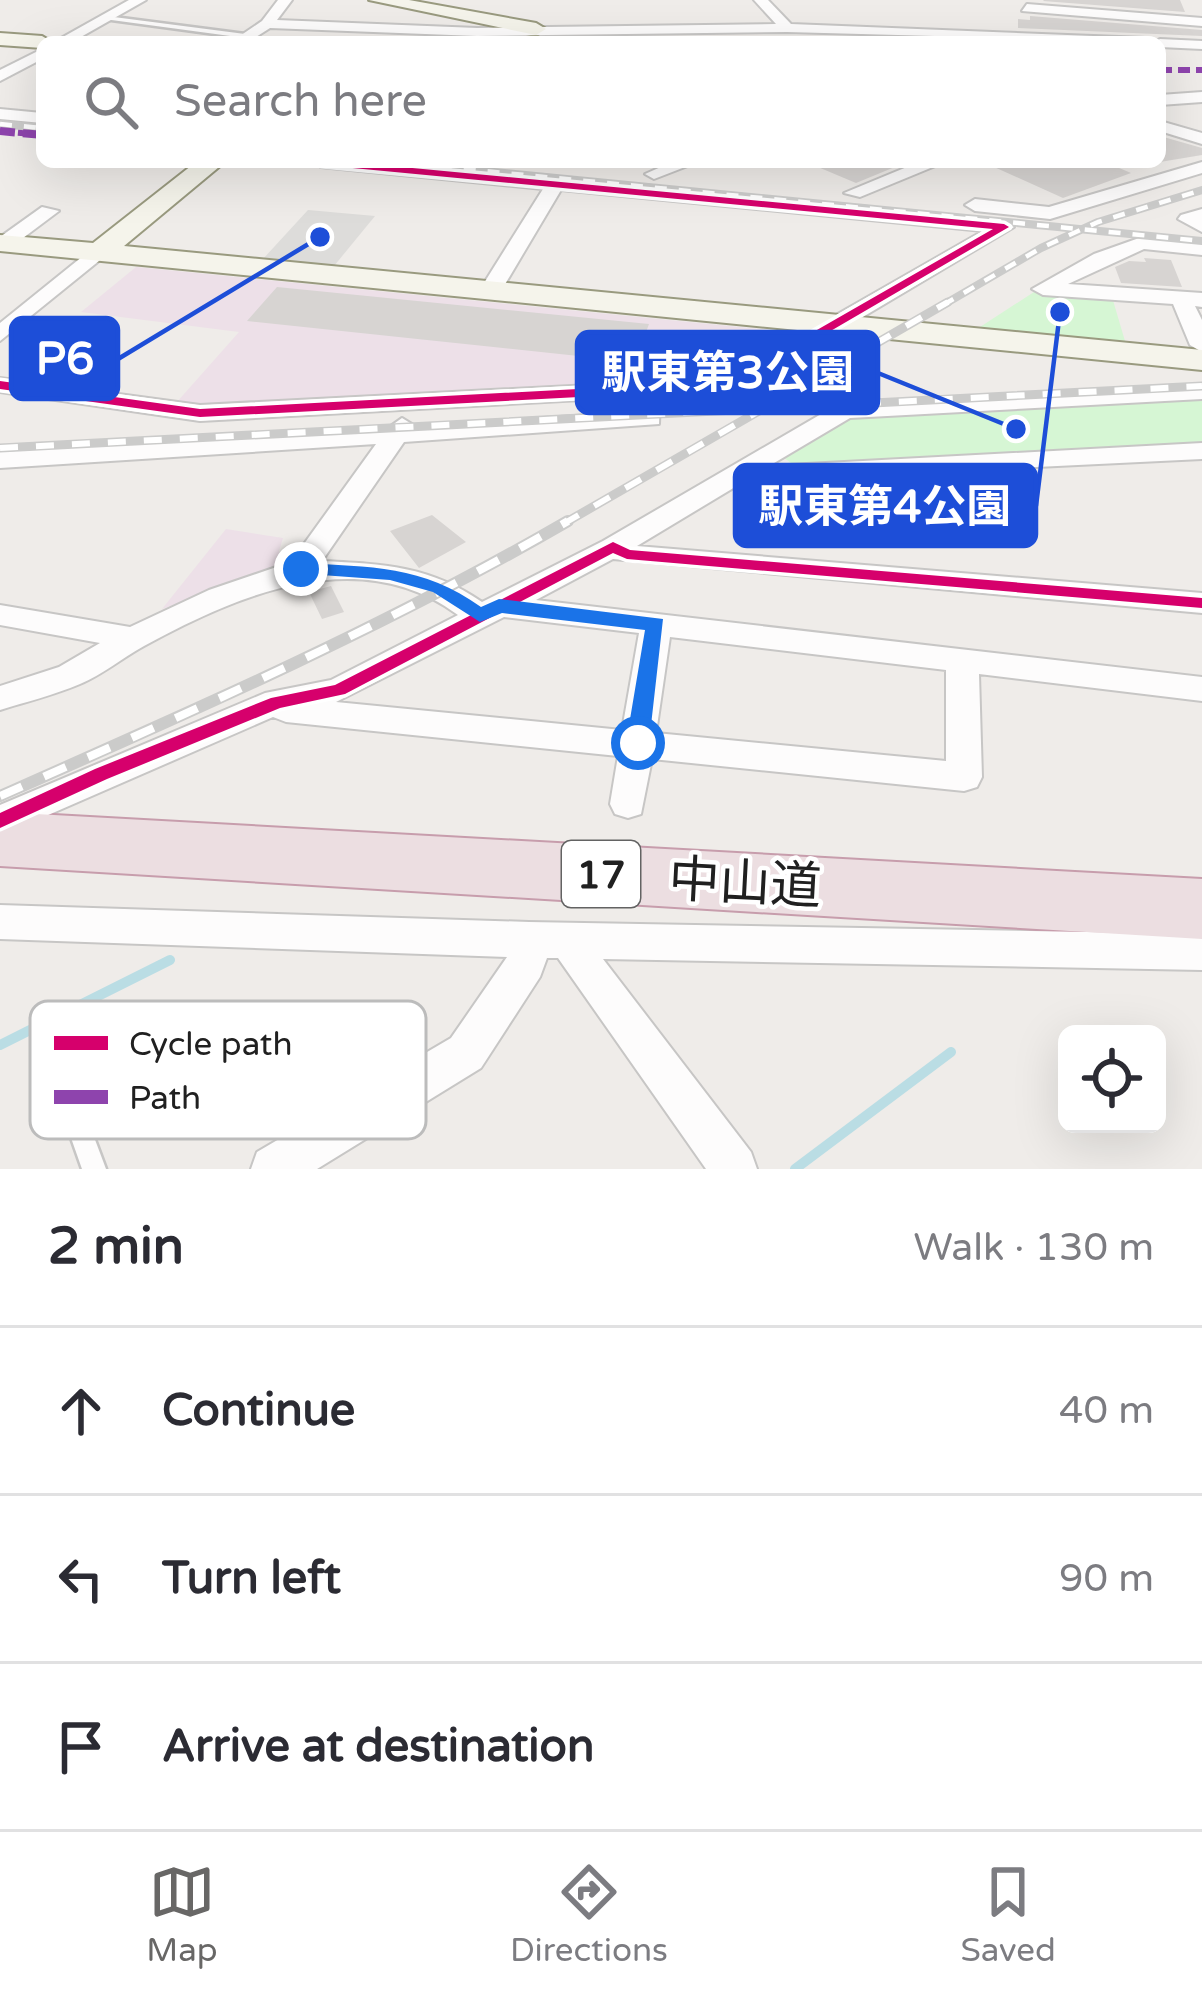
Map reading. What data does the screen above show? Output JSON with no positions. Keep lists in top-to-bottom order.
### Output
{
  "streets": {
    "highway": ["17", "中山道"]
  },
  "places": ["P6", "駅東第4公園", "駅東第3公園"],
  "legend": ["Cycle path", "Path"],
  "page": {
    "search": "Search here",
    "heading": ["2 min", "Walk · 130 m"],
    "list": [
      ["Continue", "40 m"],
      ["Turn left", "90 m"],
      "Arrive at destination"
    ],
    "nav": ["Map", "Directions", "Saved"]
  }
}
